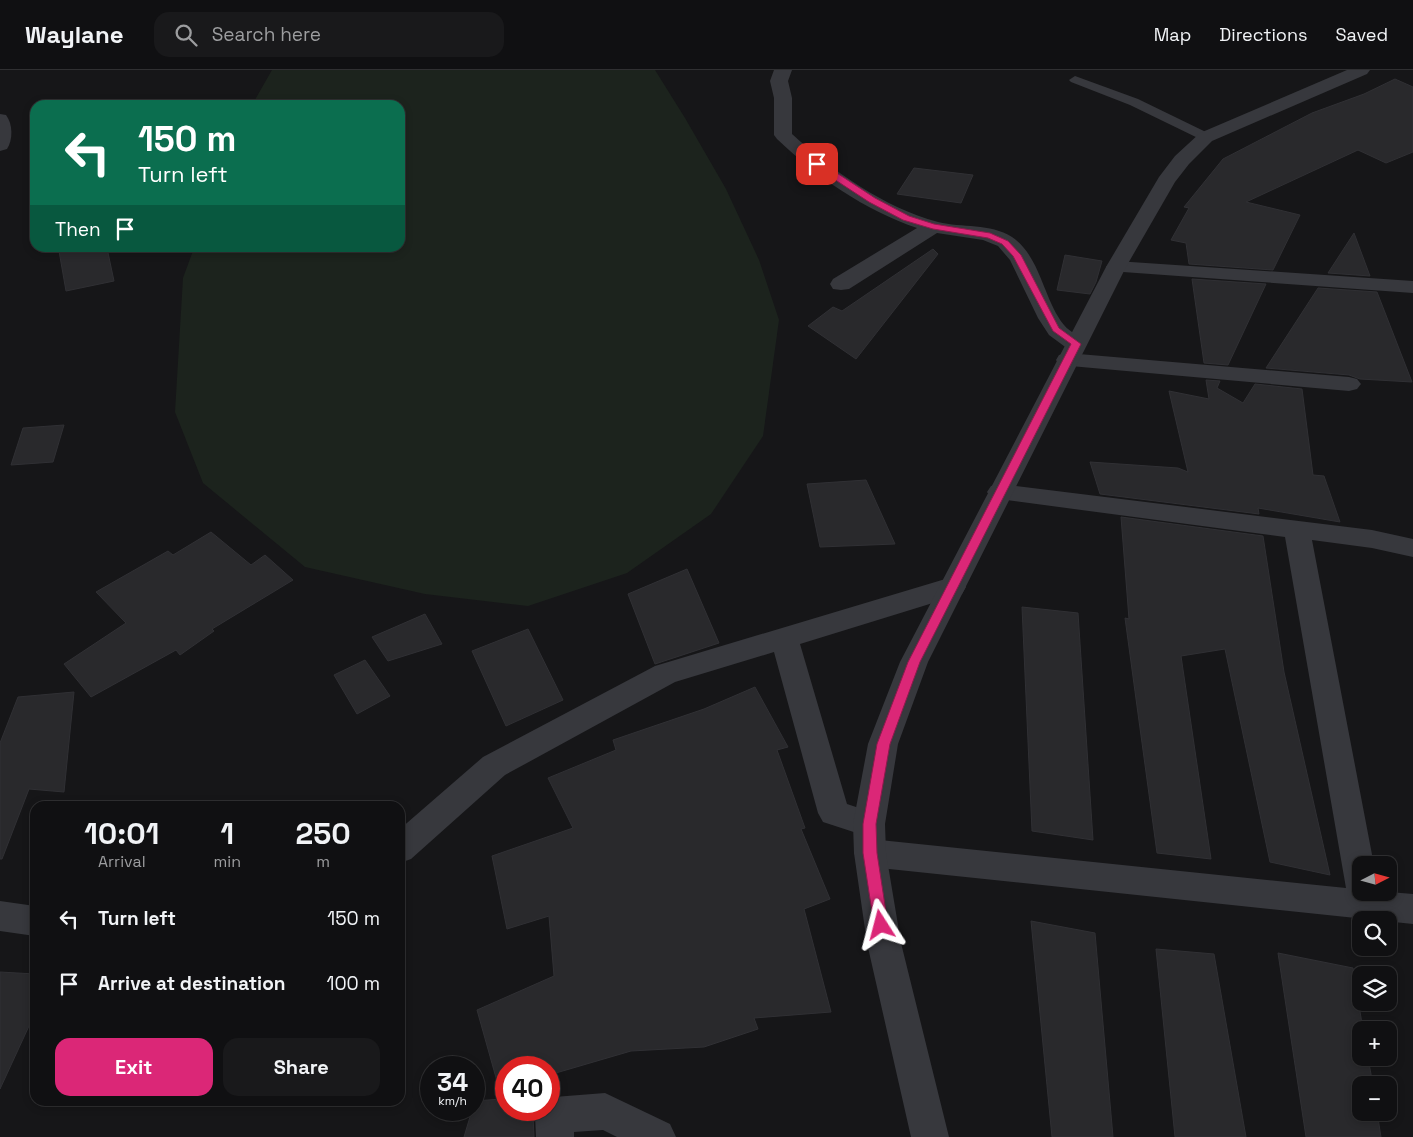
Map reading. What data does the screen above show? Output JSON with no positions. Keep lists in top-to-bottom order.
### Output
{
  "north": "right",
  "page": {
    "header": "Waylane",
    "search": "Search here",
    "nav": ["Map", "Directions", "Saved"],
    "turn": ["150 m", "Turn left"],
    "then": "Then",
    "eta": [
      "10:01",
      "Arrival",
      "1",
      "min",
      "250",
      "m"
    ],
    "map_buttons": ["+", "−"],
    "list": [
      {
        "name": "Turn left",
        "value": "150 m"
      },
      {
        "name": "Arrive at destination",
        "value": "100 m"
      }
    ],
    "buttons": ["Exit", "Share"],
    "speed": "34 km/h",
    "limit": "40"
  }
}
